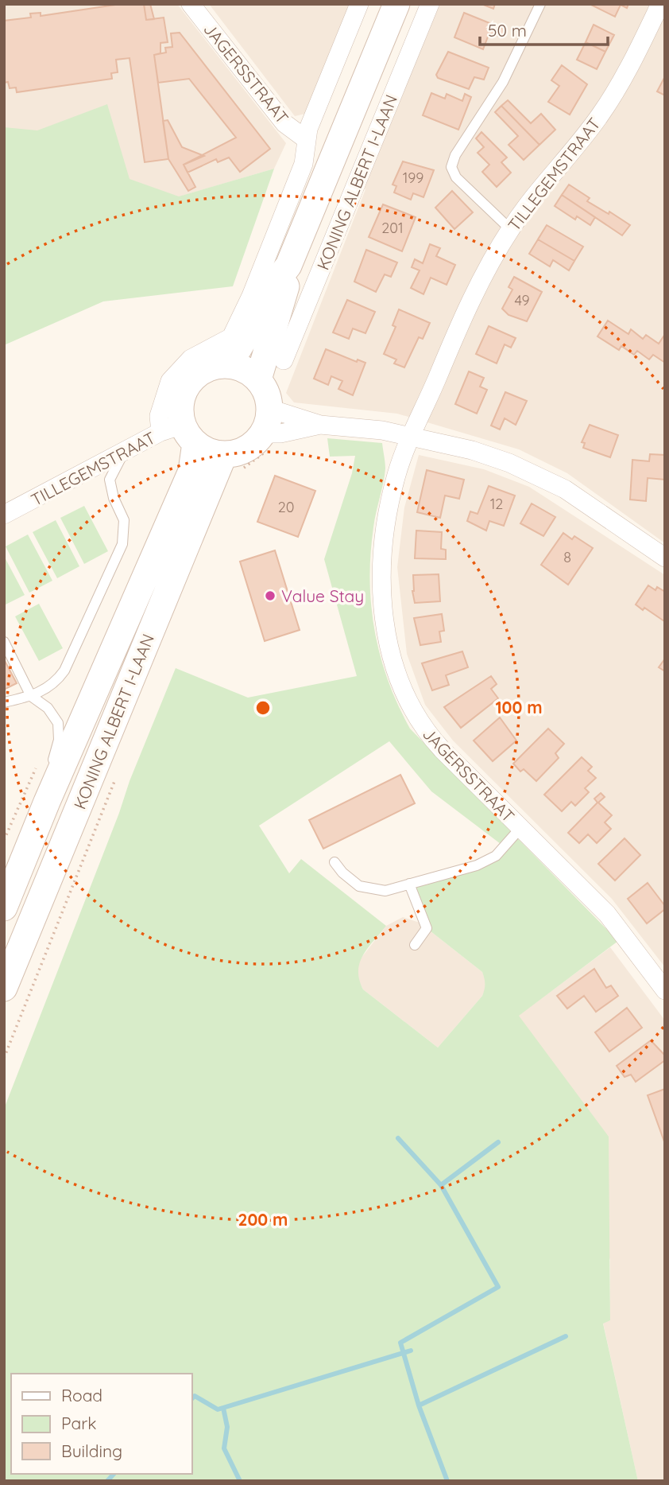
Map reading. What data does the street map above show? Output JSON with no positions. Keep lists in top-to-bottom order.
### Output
{
  "streets": {
    "main road": ["KONING ALBERT I-LAAN"],
    "street": ["JAGERSSTRAAT", "TILLEGEMSTRAAT"]
  },
  "crossings": [
    ["JAGERSSTRAAT", "TILLEGEMSTRAAT"],
    ["JAGERSSTRAAT", "KONING ALBERT I-LAAN"],
    ["TILLEGEMSTRAAT", "KONING ALBERT I-LAAN"]
  ],
  "places": ["Value Stay"],
  "house_numbers": [
    "199",
    "201",
    "49",
    "12",
    "20",
    "8"
  ],
  "legend": ["Road", "Park", "Building"],
  "scale_bar": "50 m",
  "rings": ["100 m", "200 m"]
}
